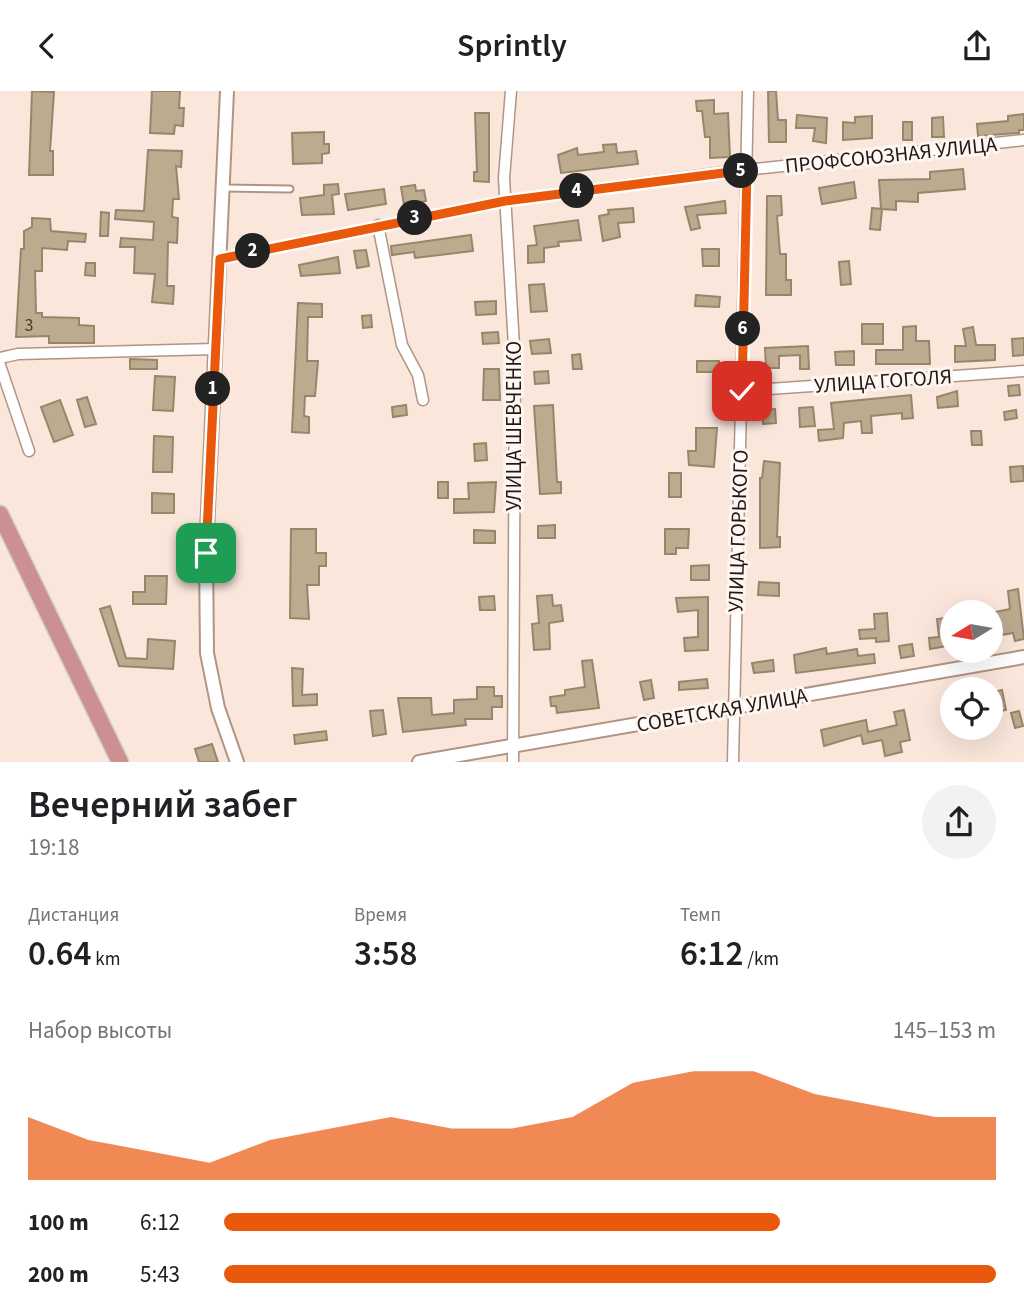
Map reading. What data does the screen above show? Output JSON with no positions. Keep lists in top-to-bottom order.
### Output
{
  "streets": {
    "street": [
      "ПРОФСОЮЗНАЯ УЛИЦА",
      "УЛИЦА ГОГОЛЯ",
      "УЛИЦА ШЕВЧЕНКО",
      "УЛИЦА ГОРЬКОГО",
      "СОВЕТСКАЯ УЛИЦА"
    ]
  },
  "crossings": [
    ["ПРОФСОЮЗНАЯ УЛИЦА", "УЛИЦА ШЕВЧЕНКО"],
    ["ПРОФСОЮЗНАЯ УЛИЦА", "УЛИЦА ГОРЬКОГО"],
    ["УЛИЦА ГОГОЛЯ", "УЛИЦА ГОРЬКОГО"],
    ["УЛИЦА ШЕВЧЕНКО", "СОВЕТСКАЯ УЛИЦА"],
    ["УЛИЦА ГОРЬКОГО", "СОВЕТСКАЯ УЛИЦА"]
  ],
  "house_numbers": ["3"],
  "north": "left",
  "page": {
    "header": "Sprintly",
    "pins": [
      "5",
      "4",
      "3",
      "2",
      "6",
      "1"
    ],
    "heading": ["Вечерний забег", "19:18"],
    "stats": [
      ["Дистанция", "0.64 km"],
      ["Время", "3:58"],
      ["Темп", "6:12 /km"]
    ],
    "chart": ["Набор высоты", "145–153 m"],
    "list": [
      {
        "name": "100 m",
        "note": "6:12"
      },
      {
        "name": "200 m",
        "note": "5:43"
      }
    ]
  }
}
